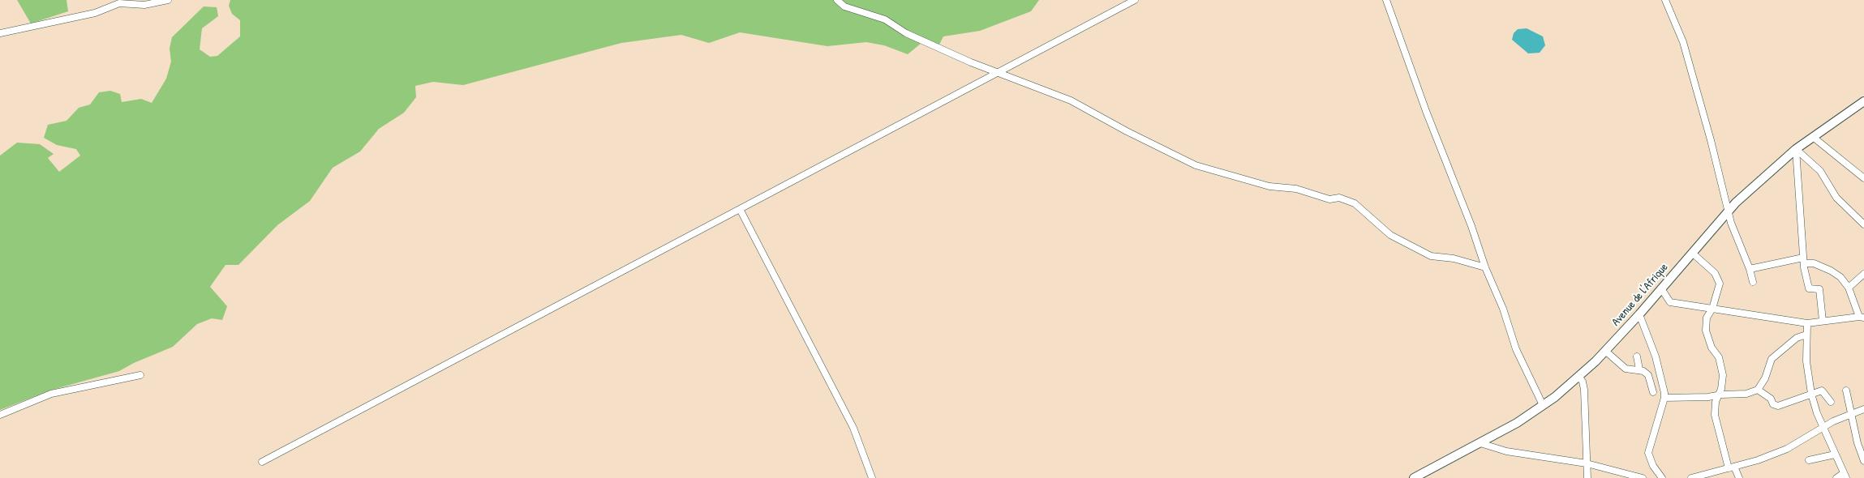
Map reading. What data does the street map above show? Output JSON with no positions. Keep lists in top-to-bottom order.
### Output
{
  "streets": {
    "main road": ["Avenue de l'Afrique"]
  }
}
